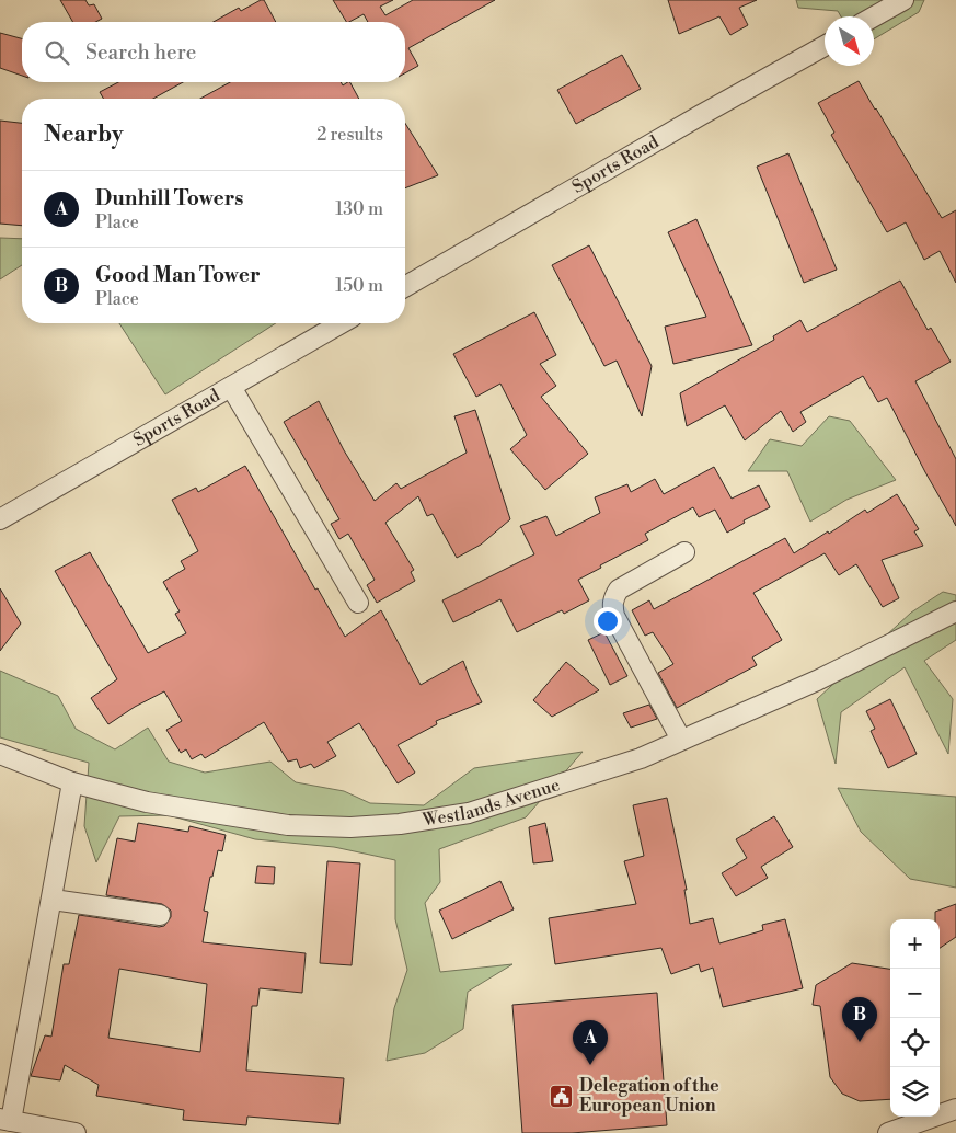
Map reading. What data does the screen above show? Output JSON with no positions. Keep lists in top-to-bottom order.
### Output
{
  "streets": {
    "street": ["Sports Road", "Westlands Avenue"]
  },
  "places": {
    "public building": ["Delegation of the European Union"]
  },
  "north": "bottom right",
  "page": {
    "search": "Search here",
    "heading": ["Nearby", "2 results"],
    "list": [
      {
        "mark": "A",
        "name": "Dunhill Towers",
        "note": "Place",
        "value": "130 m"
      },
      {
        "mark": "B",
        "name": "Good Man Tower",
        "note": "Place",
        "value": "150 m"
      }
    ],
    "map_buttons": ["+", "−"],
    "pins": ["B", "A"]
  }
}
